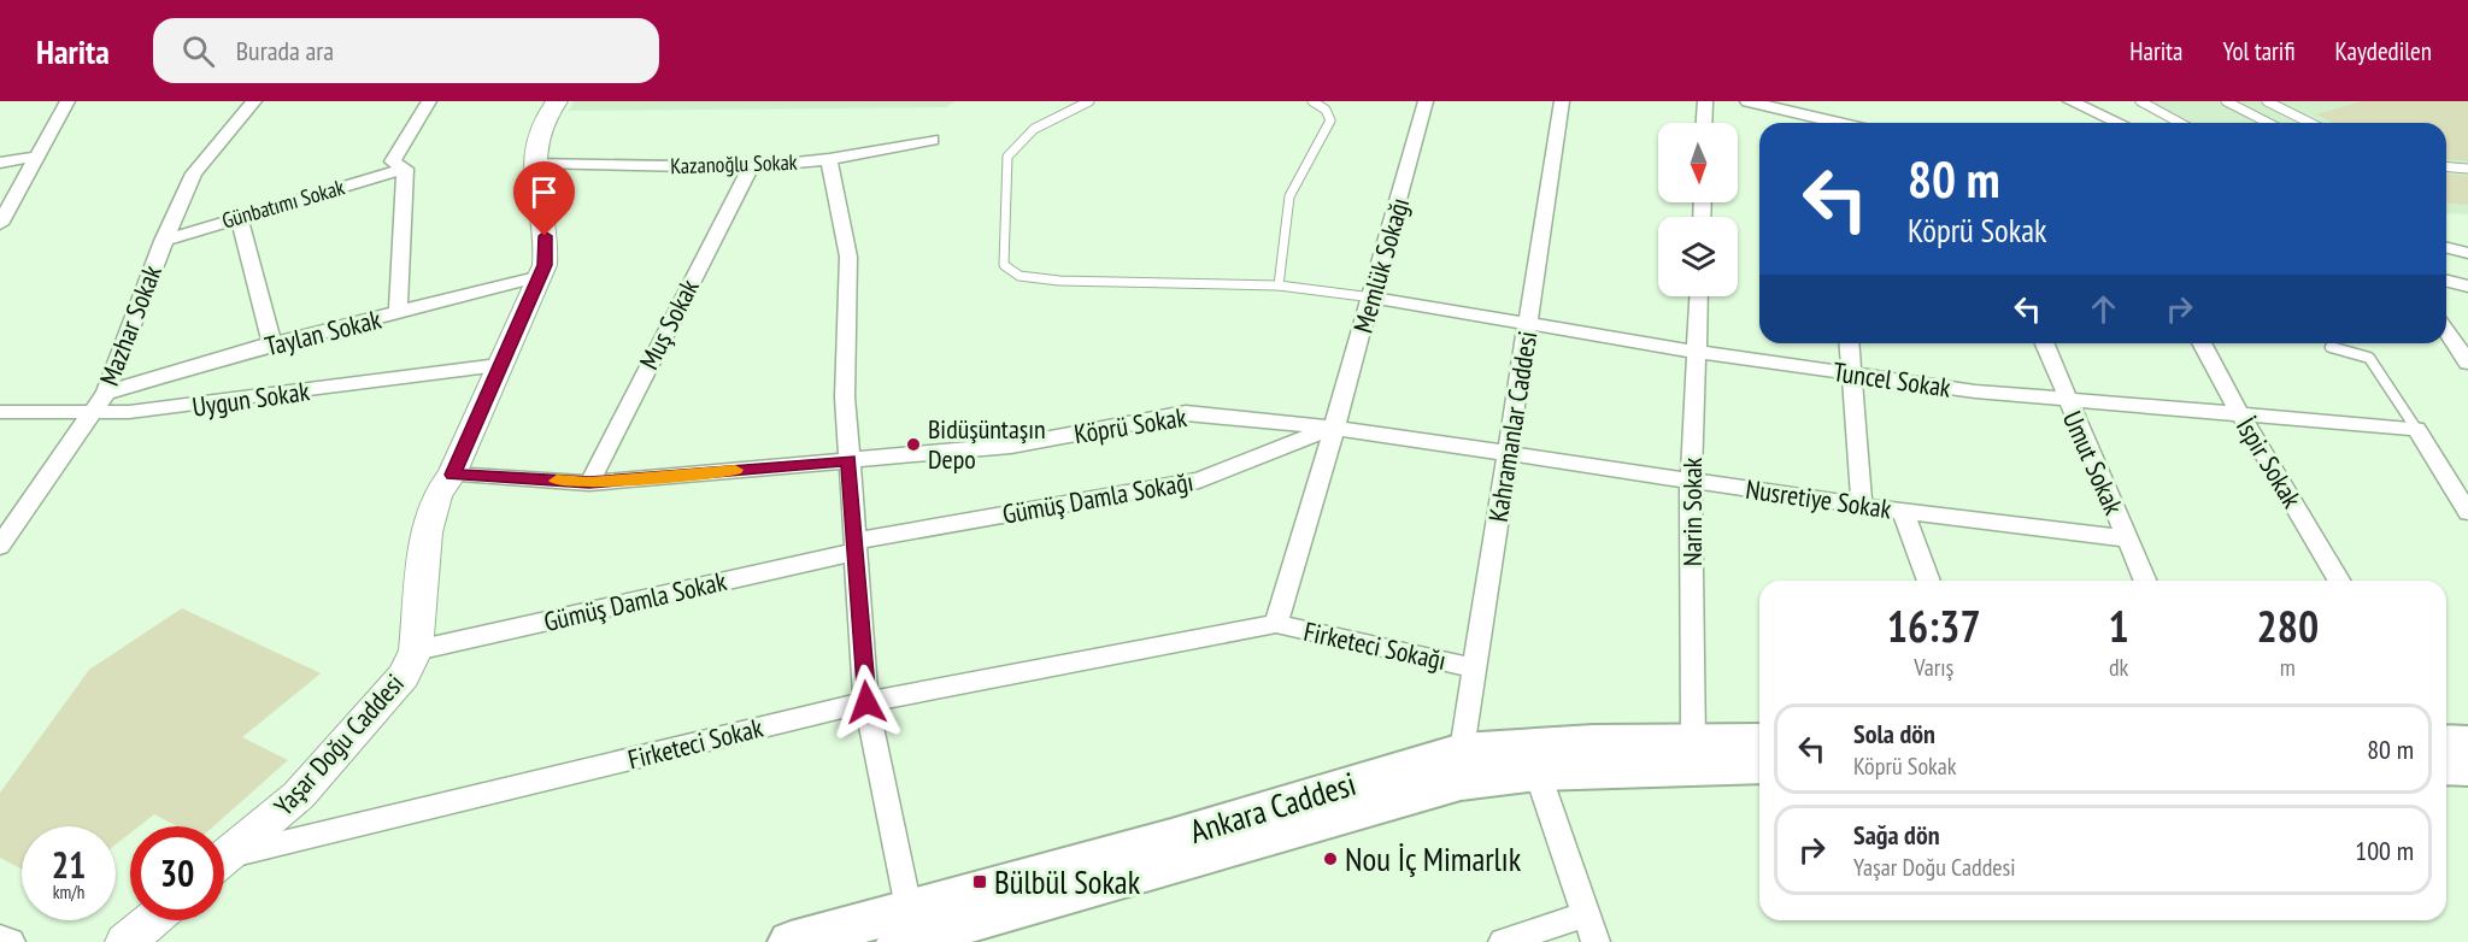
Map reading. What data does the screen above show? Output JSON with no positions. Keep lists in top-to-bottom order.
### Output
{
  "streets": {
    "main road": ["Ankara Caddesi"],
    "street": [
      "Kazanoğlu Sokak",
      "Günbatımı Sokak",
      "Memlük Sokağı",
      "Muş Sokak",
      "Mazhar Sokak",
      "Taylan Sokak",
      "Tuncel Sokak",
      "Uygun Sokak",
      "Köprü Sokak",
      "Kahramanlar Caddesi",
      "Umut Sokak",
      "İspir Sokak",
      "Gümüş Damla Sokağı",
      "Nusretiye Sokak",
      "Narin Sokak",
      "Gümüş Damla Sokak",
      "Firketeci Sokağı",
      "Firketeci Sokak",
      "Yaşar Doğu Caddesi"
    ]
  },
  "crossings": [
    ["Kazanoğlu Sokak", "Muş Sokak"],
    ["Kazanoğlu Sokak", "Yaşar Doğu Caddesi"],
    ["Günbatımı Sokak", "Mazhar Sokak"],
    ["Memlük Sokağı", "Tuncel Sokak"],
    ["Memlük Sokağı", "Köprü Sokak"],
    ["Memlük Sokağı", "Gümüş Damla Sokağı"],
    ["Memlük Sokağı", "Firketeci Sokağı"],
    ["Memlük Sokağı", "Firketeci Sokak"],
    ["Muş Sokak", "Köprü Sokak"],
    ["Mazhar Sokak", "Taylan Sokak"],
    ["Mazhar Sokak", "Uygun Sokak"],
    ["Taylan Sokak", "Uygun Sokak"],
    ["Taylan Sokak", "Yaşar Doğu Caddesi"],
    ["Tuncel Sokak", "Kahramanlar Caddesi"],
    ["Tuncel Sokak", "Umut Sokak"],
    ["Tuncel Sokak", "İspir Sokak"],
    ["Tuncel Sokak", "Narin Sokak"],
    ["Uygun Sokak", "Yaşar Doğu Caddesi"],
    ["Köprü Sokak", "Kahramanlar Caddesi"],
    ["Köprü Sokak", "Gümüş Damla Sokağı"],
    ["Köprü Sokak", "Nusretiye Sokak"],
    ["Köprü Sokak", "Yaşar Doğu Caddesi"],
    ["Kahramanlar Caddesi", "Nusretiye Sokak"],
    ["Kahramanlar Caddesi", "Firketeci Sokağı"],
    ["Kahramanlar Caddesi", "Ankara Caddesi"],
    ["Umut Sokak", "Nusretiye Sokak"],
    ["Gümüş Damla Sokağı", "Gümüş Damla Sokak"],
    ["Nusretiye Sokak", "Narin Sokak"],
    ["Narin Sokak", "Ankara Caddesi"],
    ["Gümüş Damla Sokak", "Yaşar Doğu Caddesi"],
    ["Firketeci Sokağı", "Firketeci Sokak"]
  ],
  "places": {
    "other": ["Bidüşüntaşın Depo", "Nou İç Mimarlık"],
    "transit": ["Bülbül Sokak"]
  },
  "north": "bottom",
  "page": {
    "header": "Harita",
    "search": "Burada ara",
    "nav": ["Harita", "Yol tarifi", "Kaydedilen"],
    "turn": ["80 m", "Köprü Sokak"],
    "eta": [
      "16:37",
      "Varış",
      "1",
      "dk",
      "280",
      "m"
    ],
    "list": [
      {
        "name": "Sola dön",
        "note": "Köprü Sokak",
        "value": "80 m"
      },
      {
        "name": "Sağa dön",
        "note": "Yaşar Doğu Caddesi",
        "value": "100 m"
      }
    ],
    "speed": "21 km/h",
    "limit": "30"
  }
}
